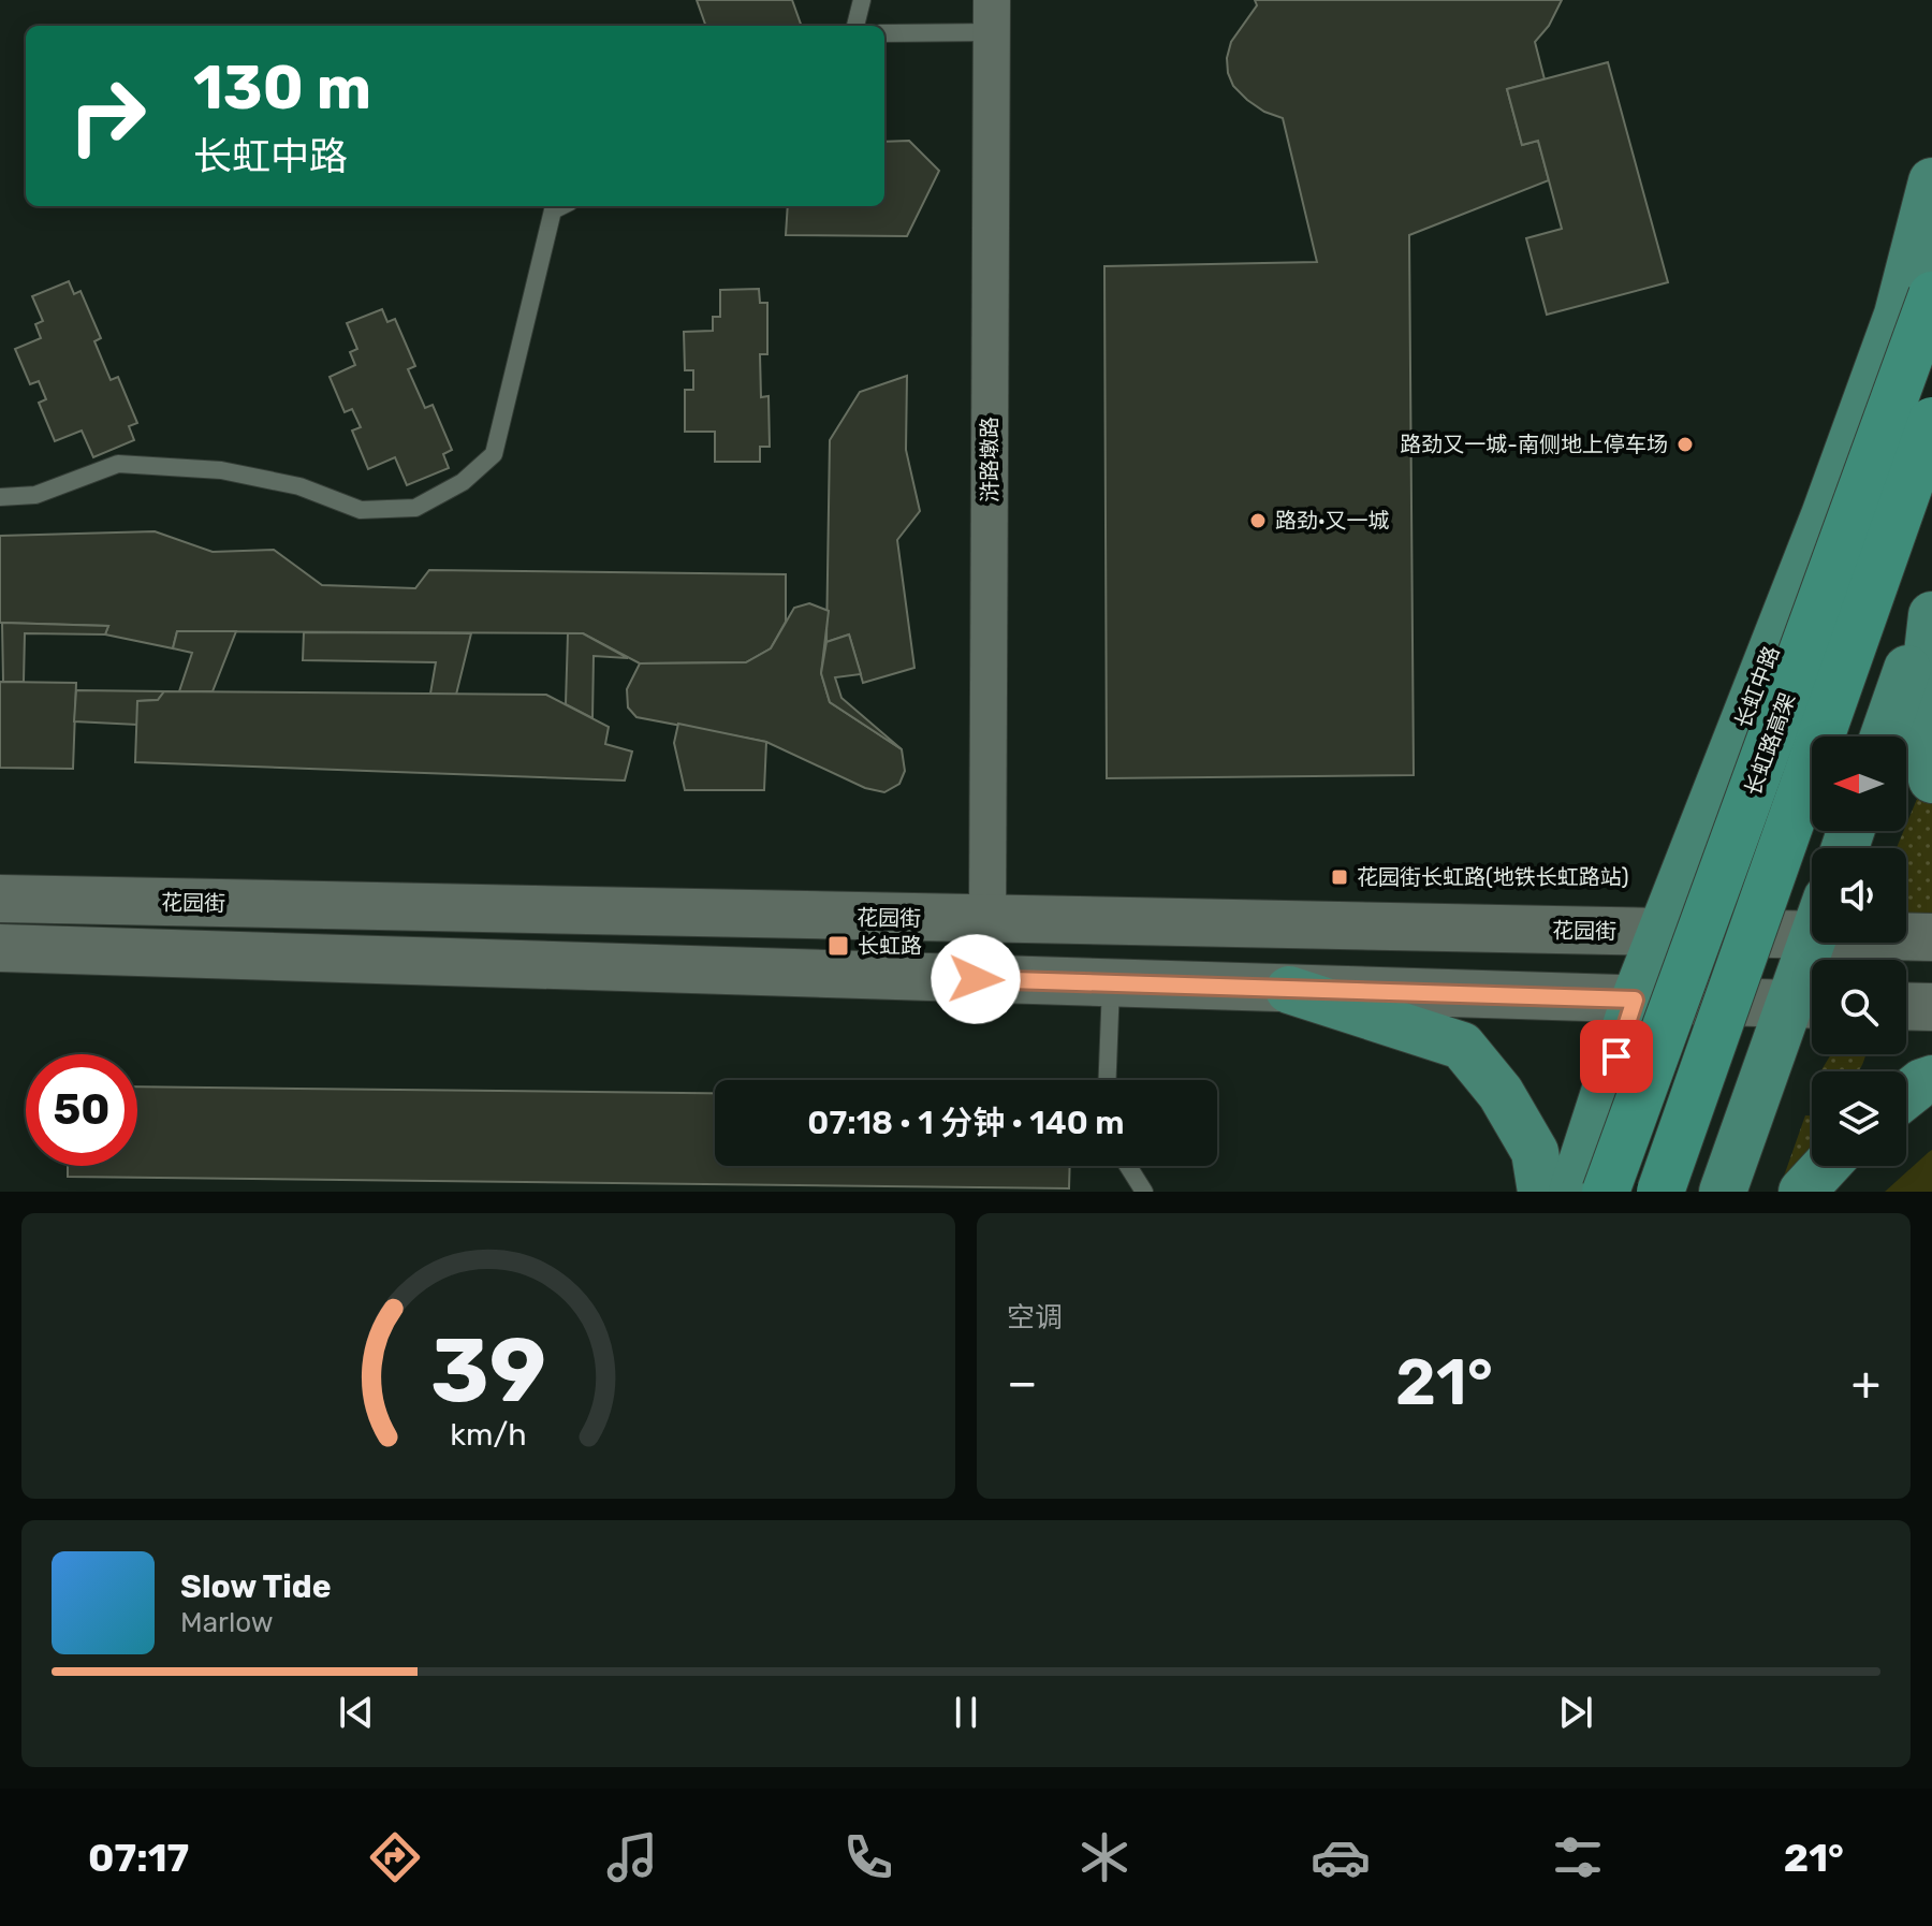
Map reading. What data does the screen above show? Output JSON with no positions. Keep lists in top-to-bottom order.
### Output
{
  "streets": {
    "highway": ["长虹路高架"],
    "main road": ["长虹中路", "花园街"],
    "street": ["浒路墩路"]
  },
  "crossings": [
    ["浒路墩路", "花园街"],
    ["长虹中路", "花园街"]
  ],
  "places": {
    "other": ["路劲又一城-南侧地上停车场", "路劲·又一城"],
    "transit": ["花园街长虹路(地铁长虹路站)", "长虹路"]
  },
  "north": "left",
  "page": {
    "turn": ["130 m", "长虹中路"],
    "limit": "50",
    "trip": "07:18 · 1 分钟 · 140 m",
    "tile": "空调",
    "heat": ["−", "21°", "+"],
    "song": ["Slow Tide", "Marlow"],
    "tabs": ["07:17", "21°"],
    "gauge": ["39", "km/h"]
  }
}
